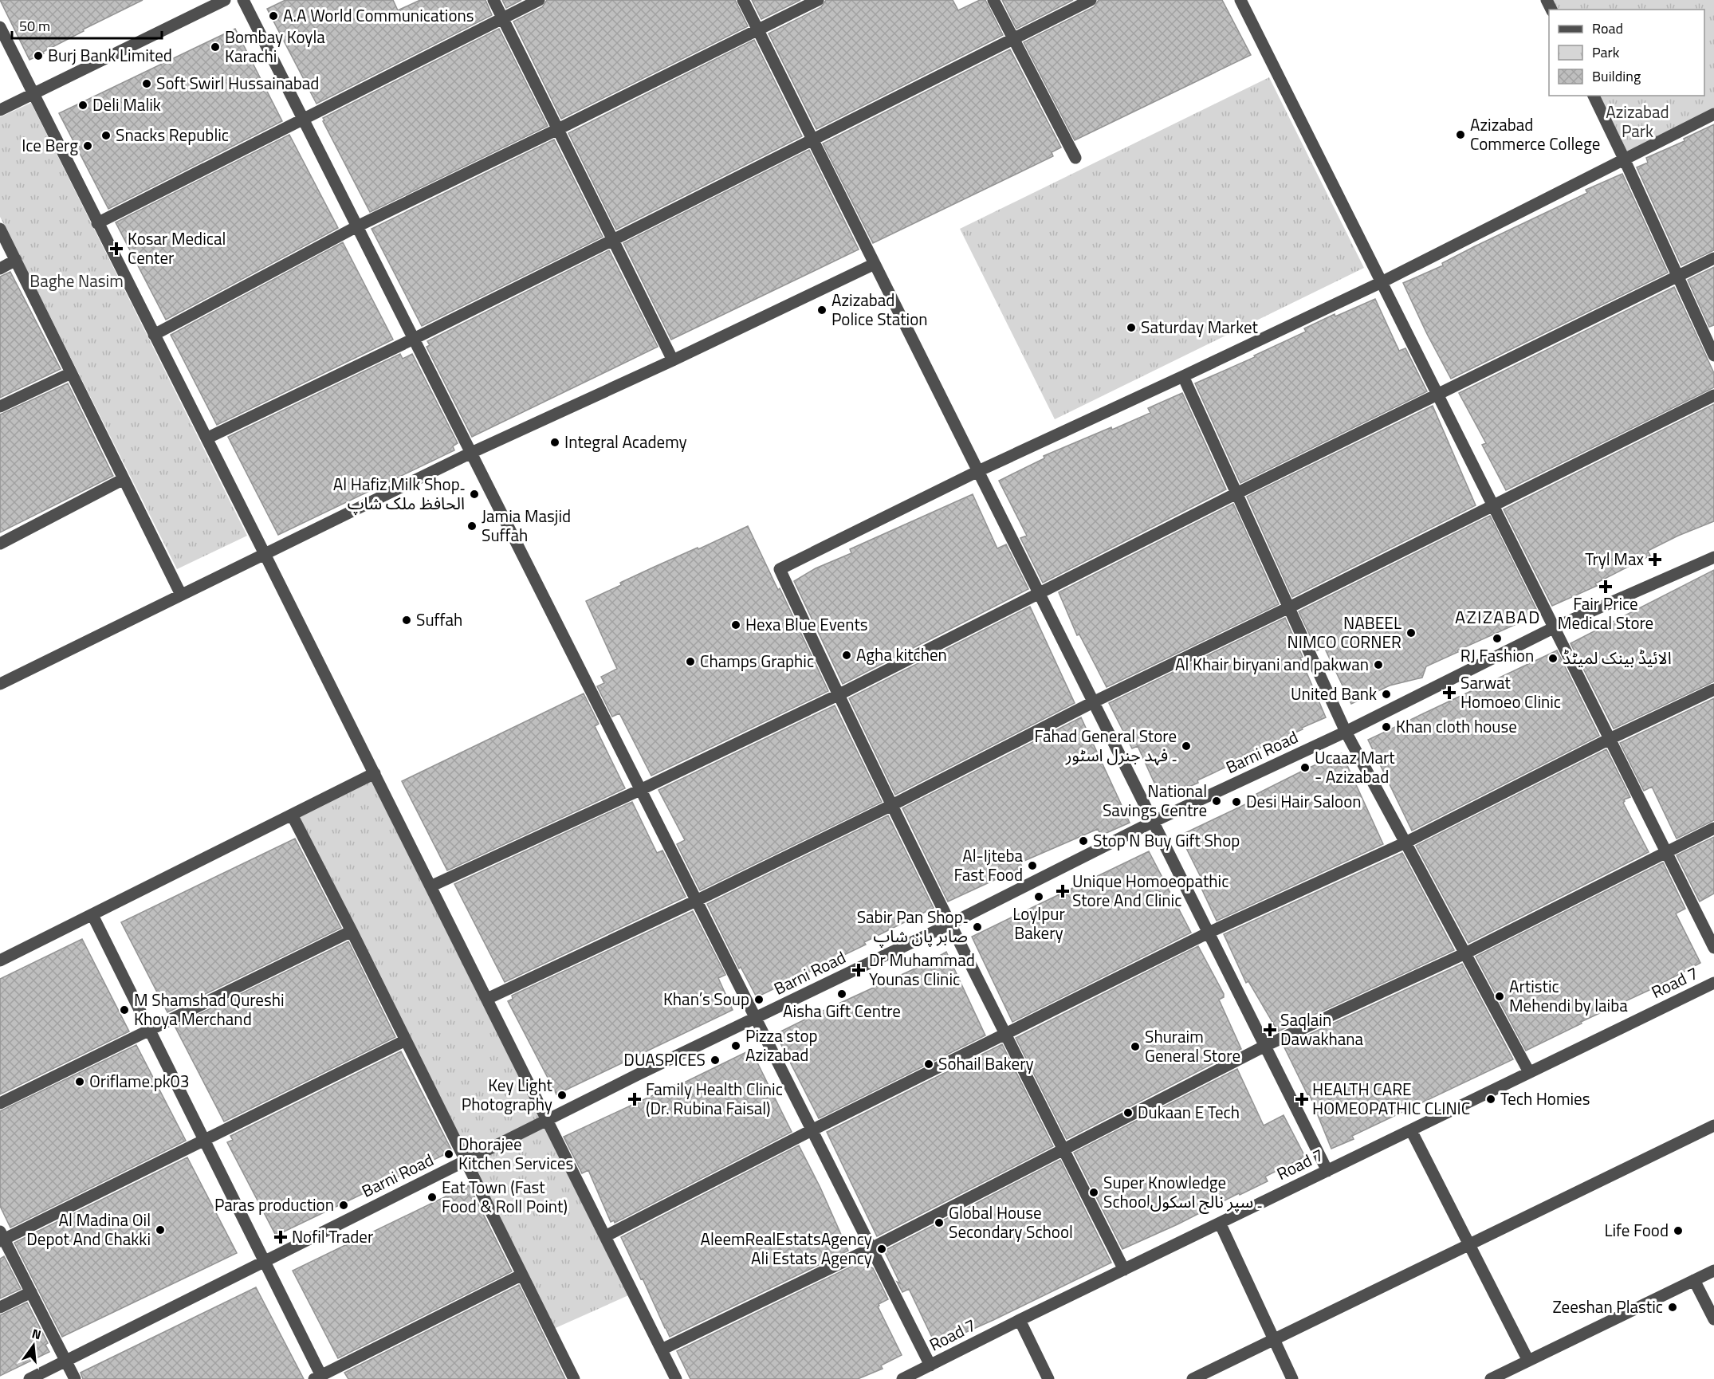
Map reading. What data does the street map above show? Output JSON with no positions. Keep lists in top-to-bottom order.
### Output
{
  "streets": {
    "street": ["Barni Road", "Road 7"]
  },
  "districts": ["AZIZABAD"],
  "parks": ["Azizabad Park", "Baghe Nasim"],
  "places": {
    "other": [
      "A.A World Communications",
      "Bombay Koyla Karachi",
      "Burj Bank Limited",
      "Soft Swirl Hussainabad",
      "Deli Malik",
      "Azizabad Commerce College",
      "Snacks Republic",
      "Ice Berg",
      "Azizabad Police Station",
      "Saturday Market",
      "Integral Academy",
      "Al Hafiz Milk Shop۔ الحافظ ملک شاپ",
      "Jamia Masjid Suffah",
      "Suffah",
      "Hexa Blue Events",
      "NABEEL NIMCO CORNER",
      "RJ Fashion",
      "Agha kitchen",
      "الائیڈ بینک لمیٹڈ",
      "Champs Graphic",
      "Al Khair biryani and pakwan",
      "United Bank",
      "Khan cloth house",
      "Fahad General Store ۔ فہد جنرل اسٹور",
      "Ucaaz Mart - Azizabad",
      "National Savings Centre",
      "Desi Hair Saloon",
      "Stop N Buy Gift Shop",
      "Al-Ijteba Fast Food",
      "Loylpur Bakery",
      "Sabir Pan Shop۔ صابر پان شاپ",
      "Aisha Gift Centre",
      "Artistic Mehendi by laiba",
      "Khan’s Soup",
      "M Shamshad Qureshi Khoya Merchand",
      "Pizza stop Azizabad",
      "Shuraim General Store",
      "DUASPICES",
      "Sohail Bakery",
      "Oriflame.pk03",
      "Key Light Photography",
      "Tech Homies",
      "Dukaan E Tech",
      "Dhorajee Kitchen Services",
      "Super Knowledge School۔ سپر نالج اسکول",
      "Eat Town (Fast Food & Roll Point)",
      "Paras production",
      "Global House Secondary School",
      "Al Madina Oil Depot And Chakki",
      "Life Food",
      "AleemRealEstatsAgency Ali Estats Agency",
      "Zeeshan Plastic"
    ],
    "health": [
      "Kosar Medical Center",
      "Tryl Max",
      "Fair Price Medical Store",
      "Sarwat Homoeo Clinic",
      "Unique Homoeopathic Store And Clinic",
      "Dr Muhammad Younas Clinic",
      "Saqlain Dawakhana",
      "Family Health Clinic (Dr. Rubina Faisal)",
      "HEALTH CARE HOMEOPATHIC CLINIC",
      "Nofil Trader"
    ]
  },
  "legend": ["Road", "Park", "Building"],
  "scale_bar": "50 m",
  "north": "top"
}
